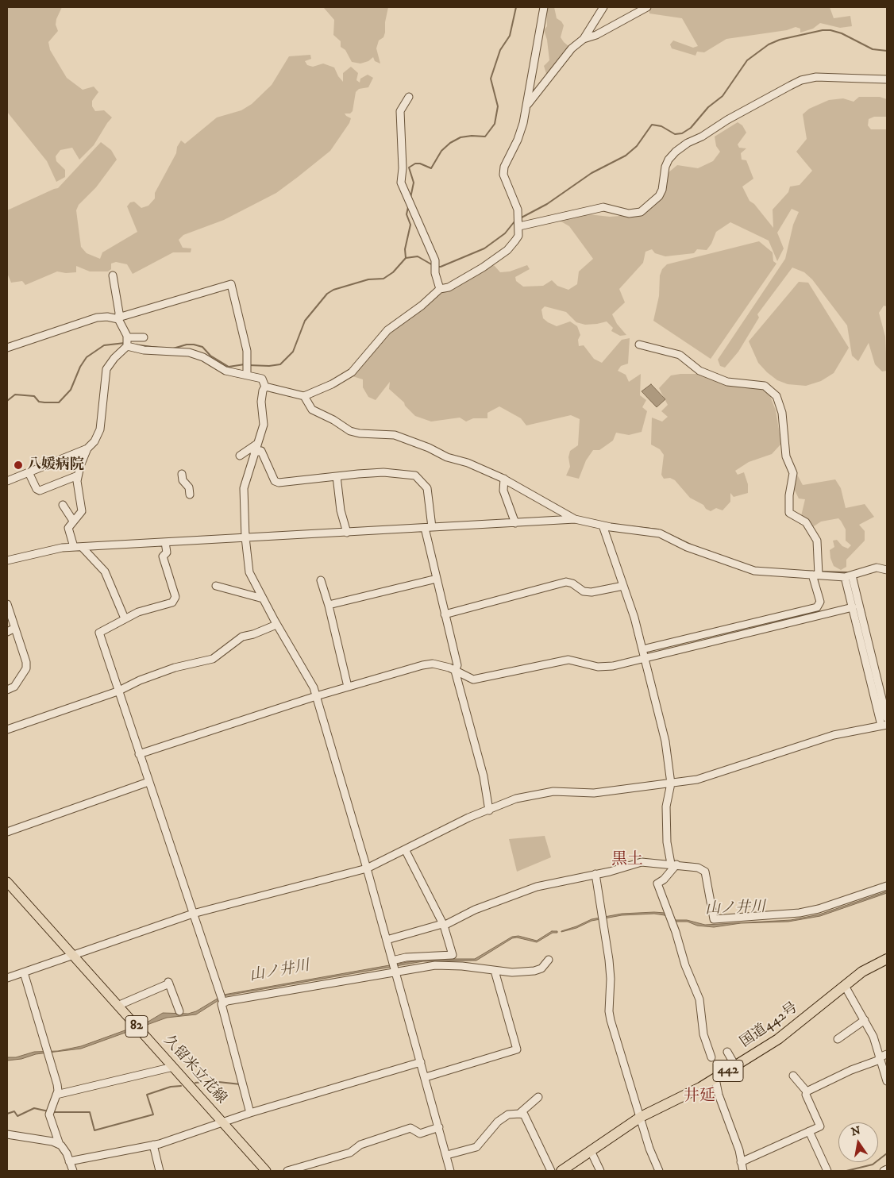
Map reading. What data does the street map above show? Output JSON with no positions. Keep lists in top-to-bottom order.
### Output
{
  "streets": {
    "highway": ["国道442号", "442"],
    "main road": ["82", "久留米立花線"]
  },
  "districts": ["黒土", "井延"],
  "water": ["山ノ井川"],
  "places": ["八媛病院"],
  "north": "top"
}
